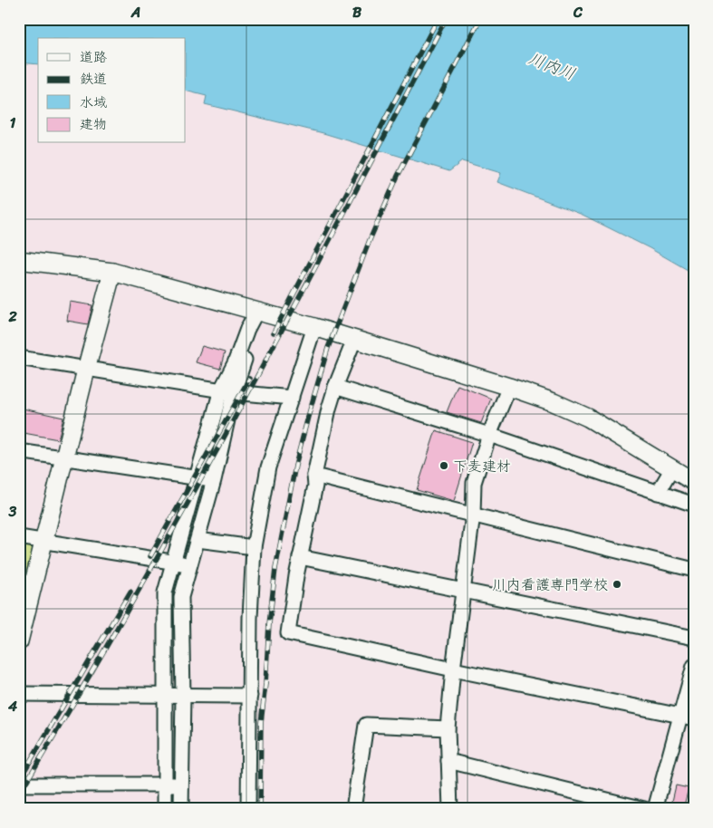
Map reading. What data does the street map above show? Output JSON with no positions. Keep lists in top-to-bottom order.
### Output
{
  "water": ["川内川"],
  "places": ["下麦建材", "川内看護専門学校"],
  "legend": [
    "道路",
    "鉄道",
    "水域",
    "建物"
  ],
  "grid": {
    "columns": ["A", "B", "C"],
    "rows": [
      "1",
      "2",
      "3",
      "4"
    ]
  }
}
